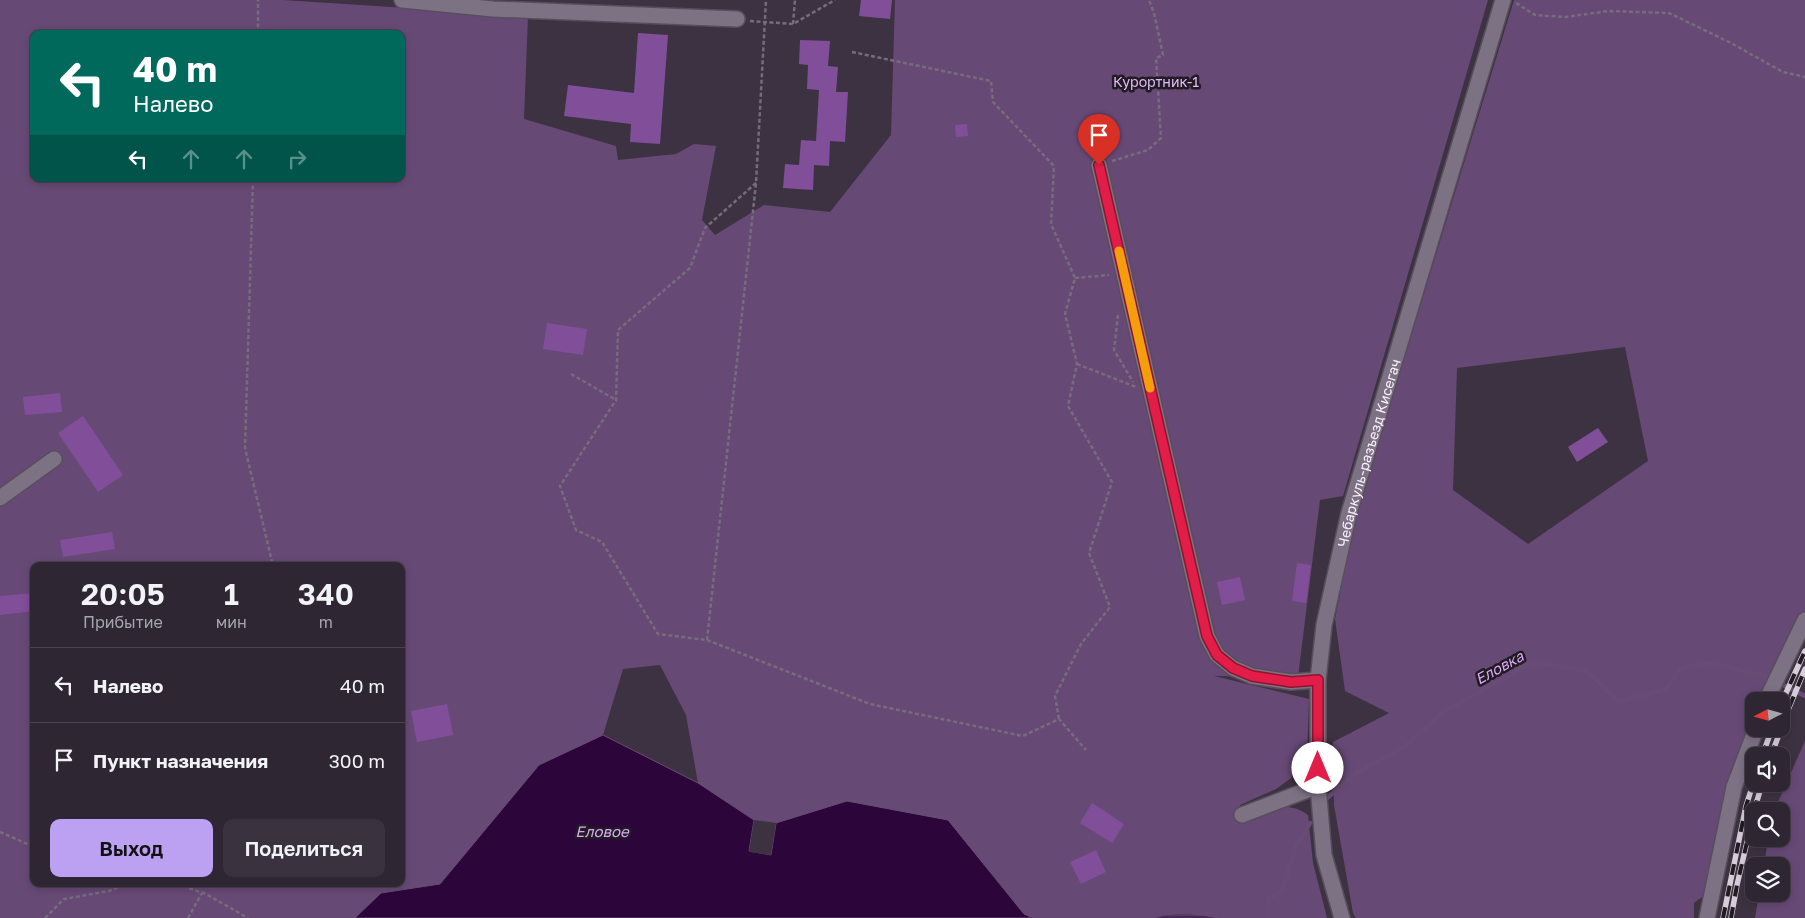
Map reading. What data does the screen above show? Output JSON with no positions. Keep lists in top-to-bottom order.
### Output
{
  "streets": {
    "street": ["Чебаркуль-разъезд Кисегач"]
  },
  "water": ["Еловка", "Еловое"],
  "parks": ["Курортник-1"],
  "north": "left",
  "page": {
    "turn": ["40 m", "Налево"],
    "eta": [
      "20:05",
      "Прибытие",
      "1",
      "мин",
      "340",
      "m"
    ],
    "list": [
      {
        "name": "Налево",
        "value": "40 m"
      },
      {
        "name": "Пункт назначения",
        "value": "300 m"
      }
    ],
    "buttons": ["Выход", "Поделиться"]
  }
}
